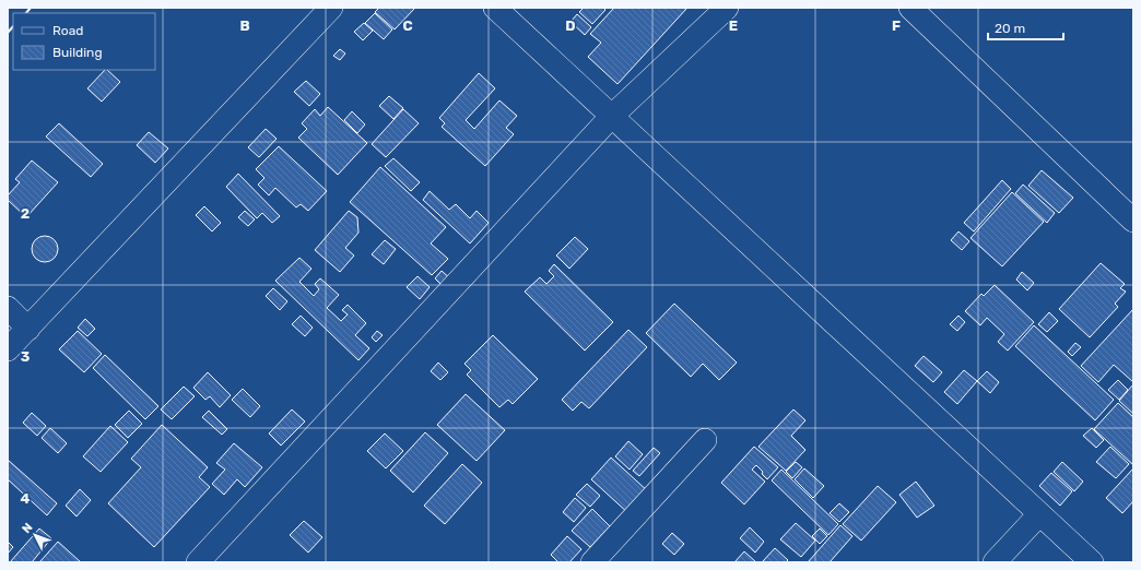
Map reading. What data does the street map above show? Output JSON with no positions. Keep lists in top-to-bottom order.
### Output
{
  "legend": ["Road", "Building"],
  "scale_bar": "20 m",
  "north": "top left",
  "grid": {
    "columns": [
      "B",
      "C",
      "D",
      "E",
      "F"
    ],
    "rows": ["2", "3", "4"]
  }
}
